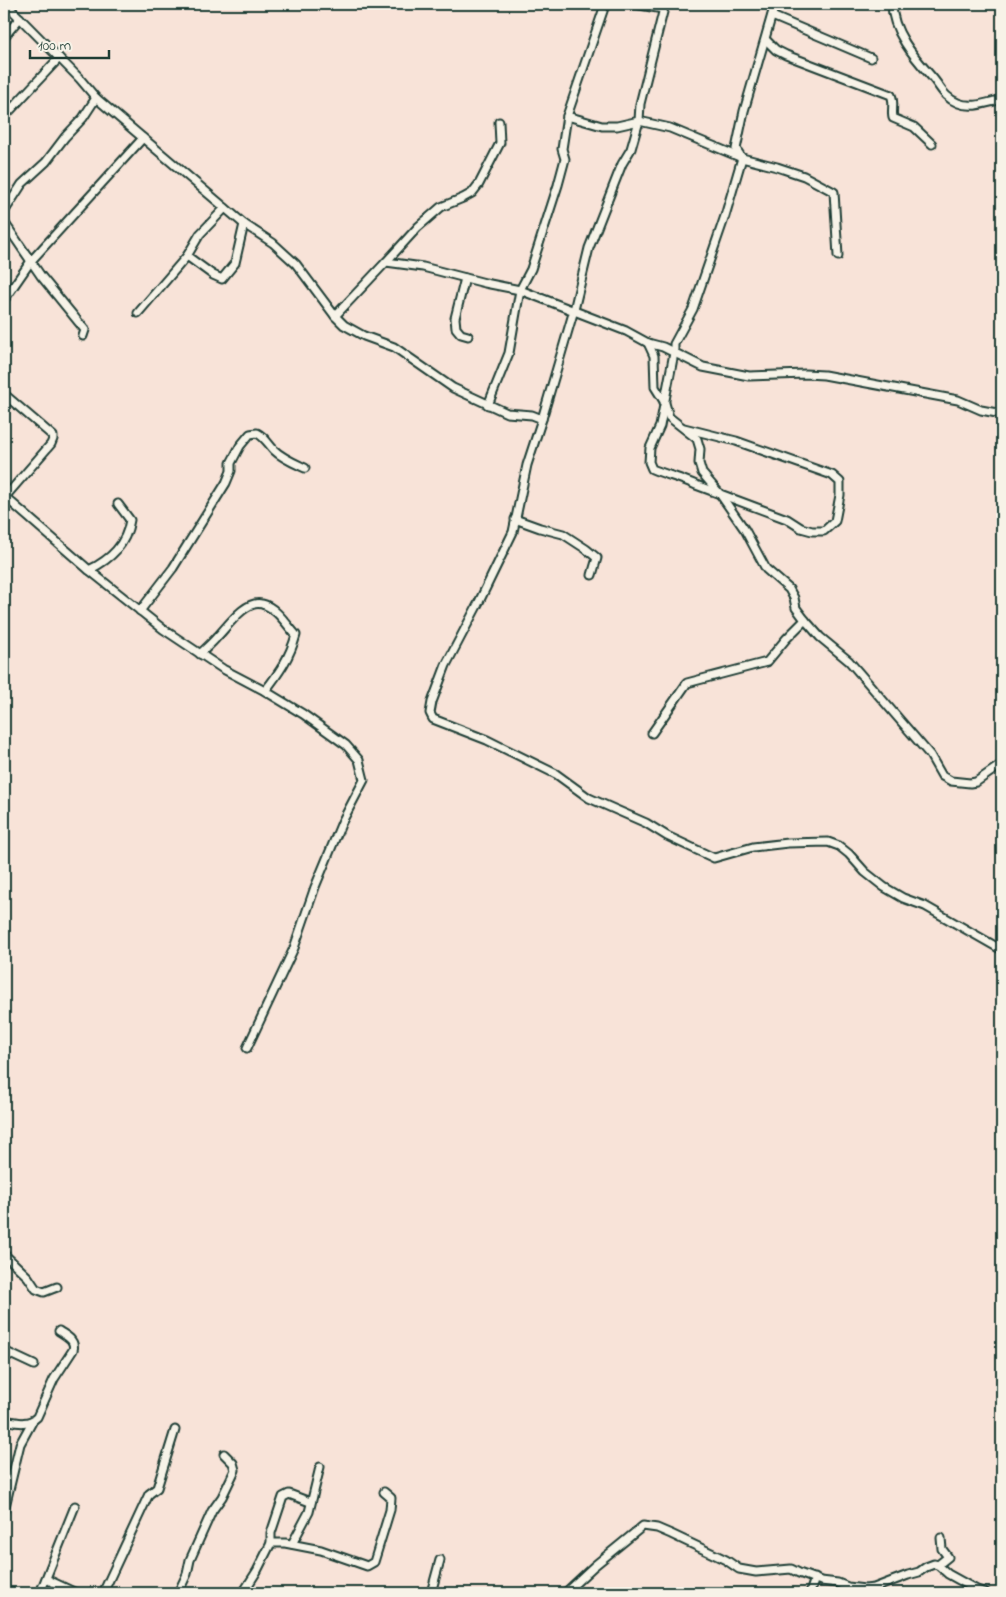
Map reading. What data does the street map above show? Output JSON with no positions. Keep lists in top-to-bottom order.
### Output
{
  "scale_bar": "100 m"
}
